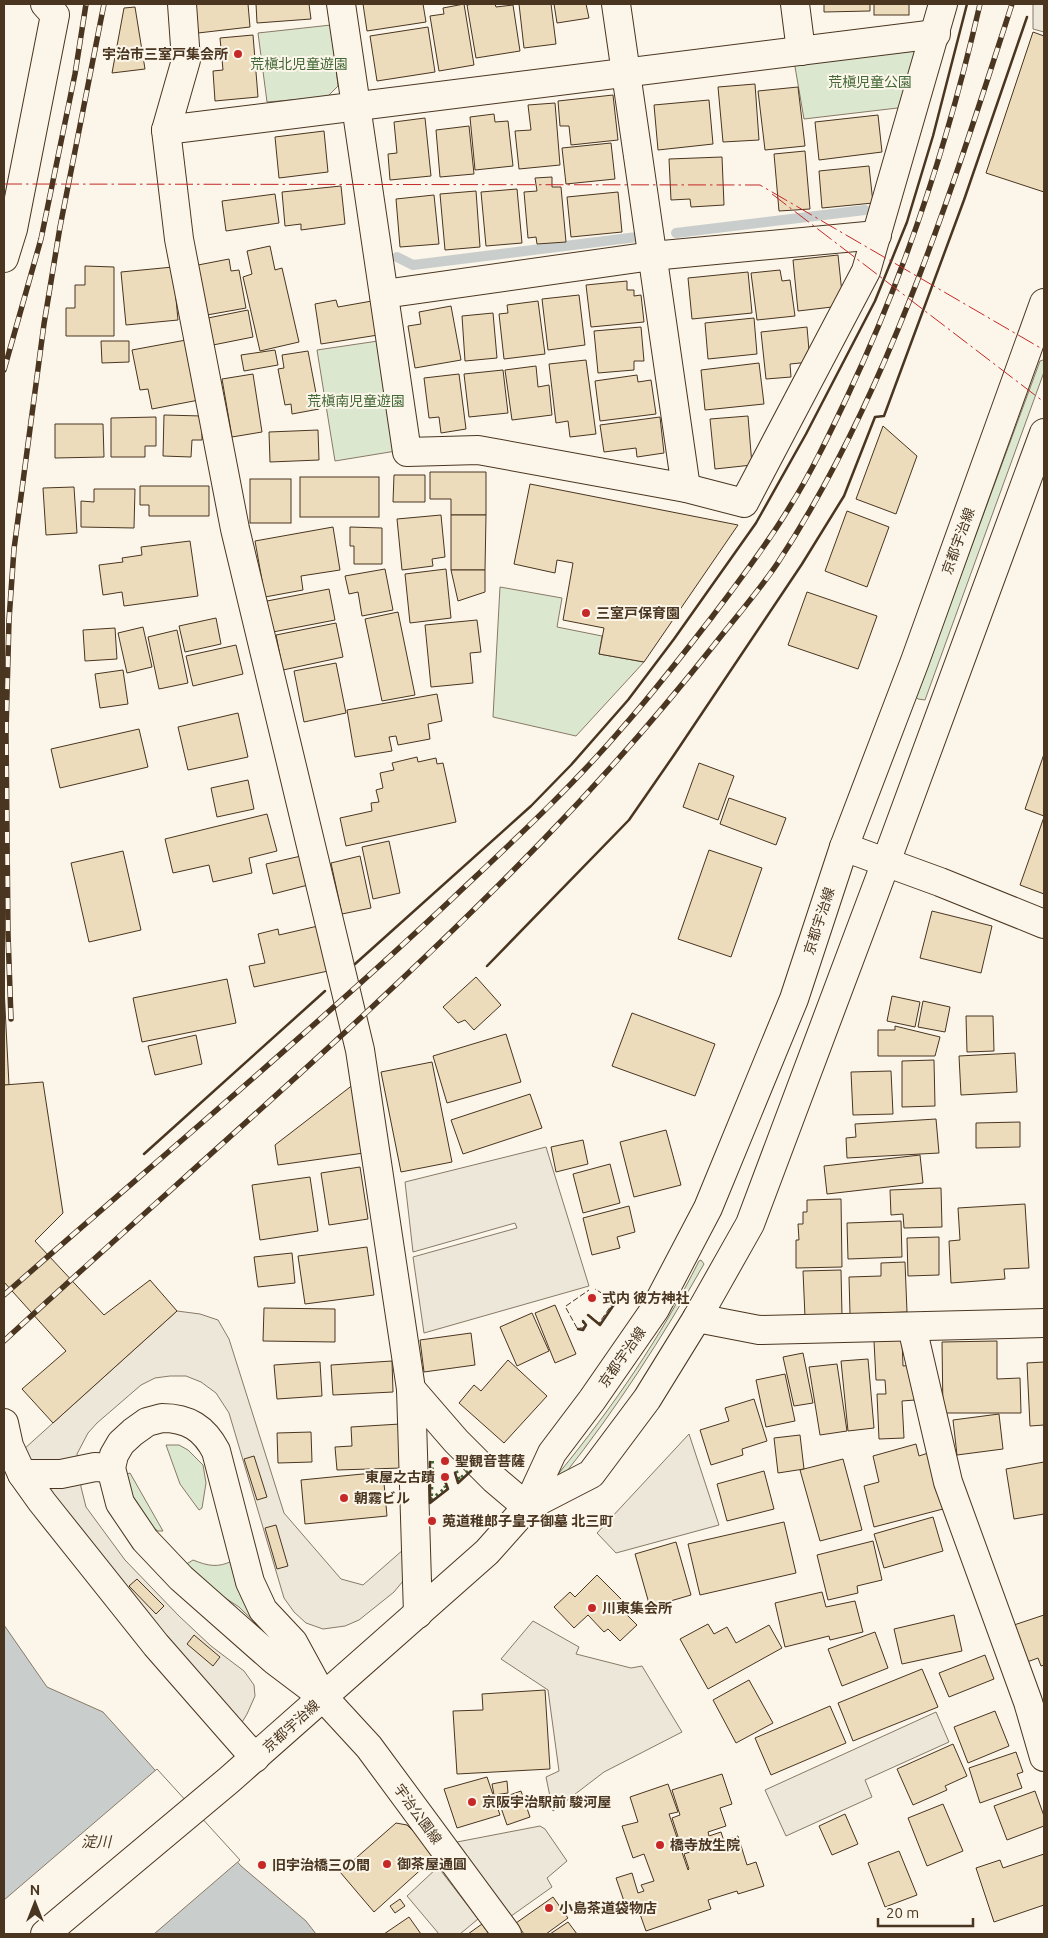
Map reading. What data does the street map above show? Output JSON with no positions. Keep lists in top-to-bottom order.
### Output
{
  "streets": {
    "street": ["京都宇治線", "宇治公園線"]
  },
  "crossings": [
    ["京都宇治線", "宇治公園線"]
  ],
  "water": ["淀川"],
  "parks": ["荒槇北児童遊園", "荒槇児童公園", "荒槇南児童遊園"],
  "places": [
    "宇治市三室戸集会所",
    "三室戸保育園",
    "式内 彼方神社",
    "聖観音菩薩",
    "東屋之古蹟",
    "朝霧ビル",
    "莵道稚郎子皇子御墓 北三町",
    "川東集会所",
    "京阪宇治駅前 駿河屋",
    "橋寺放生院",
    "御茶屋通圓",
    "旧宇治橋三の間",
    "小島茶道袋物店"
  ],
  "scale_bar": "20 m",
  "north": "top"
}
